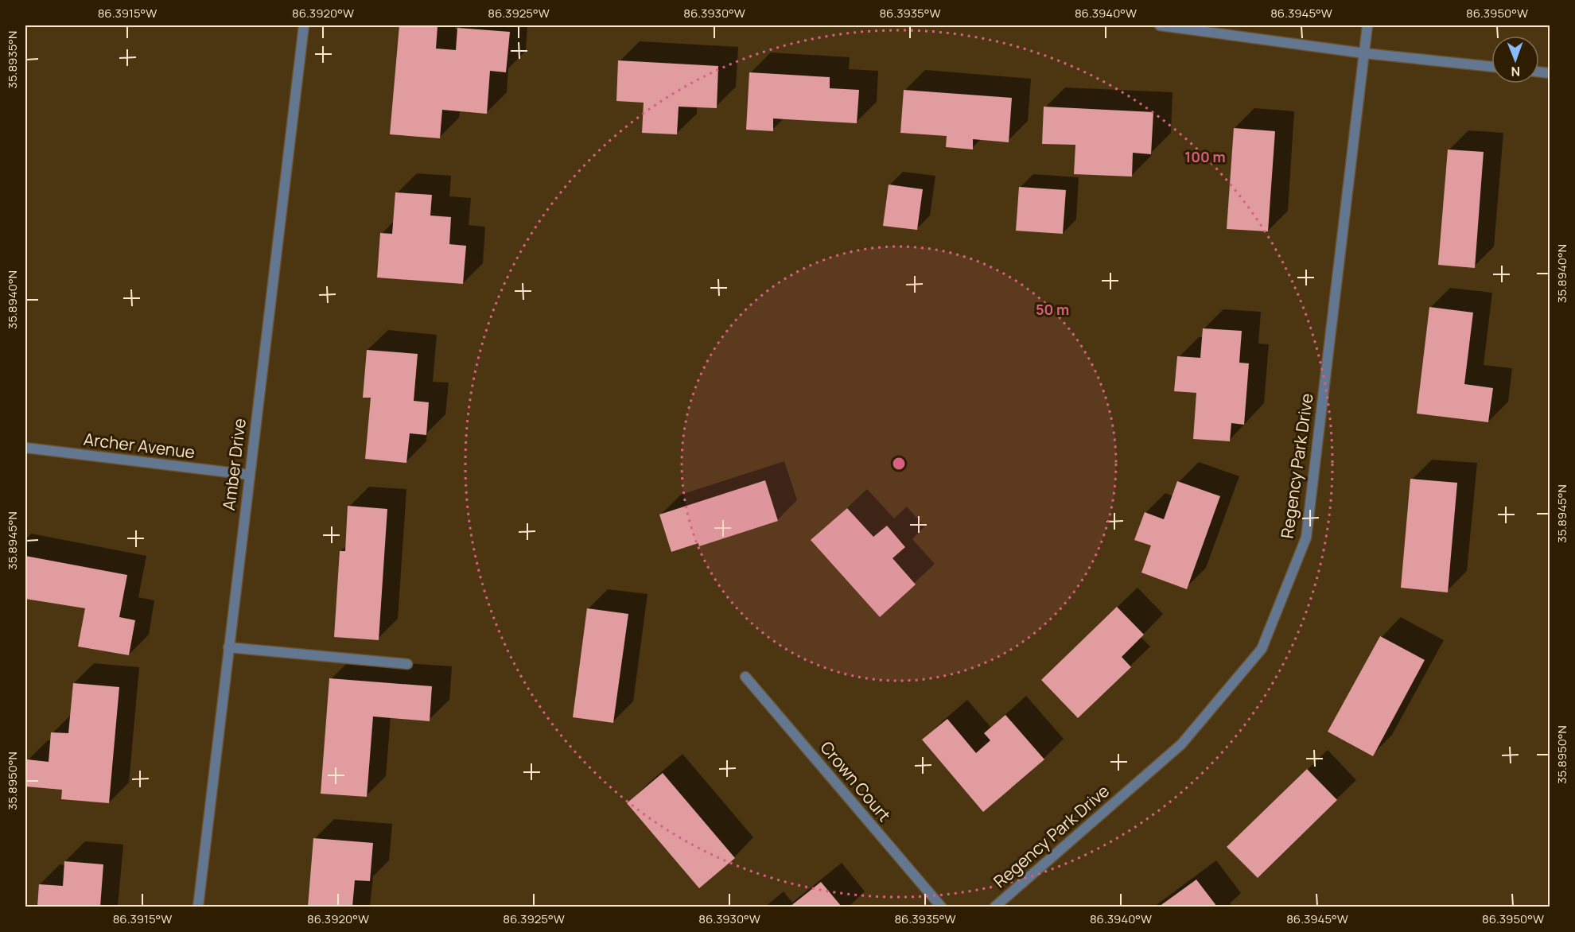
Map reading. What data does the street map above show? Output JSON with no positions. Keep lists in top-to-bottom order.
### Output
{
  "streets": {
    "street": [
      "Archer Avenue",
      "Amber Drive",
      "Regency Park Drive",
      "Crown Court"
    ]
  },
  "crossings": [
    ["Archer Avenue", "Amber Drive"]
  ],
  "north": "bottom",
  "coordinates": [
    "86.3915°W",
    "86.3920°W",
    "86.3925°W",
    "86.3930°W",
    "86.3935°W",
    "86.3940°W",
    "86.3945°W",
    "86.3950°W",
    "35.8935°N",
    "35.8940°N",
    "35.8945°N",
    "35.8950°N"
  ],
  "rings": ["100 m", "50 m"]
}
